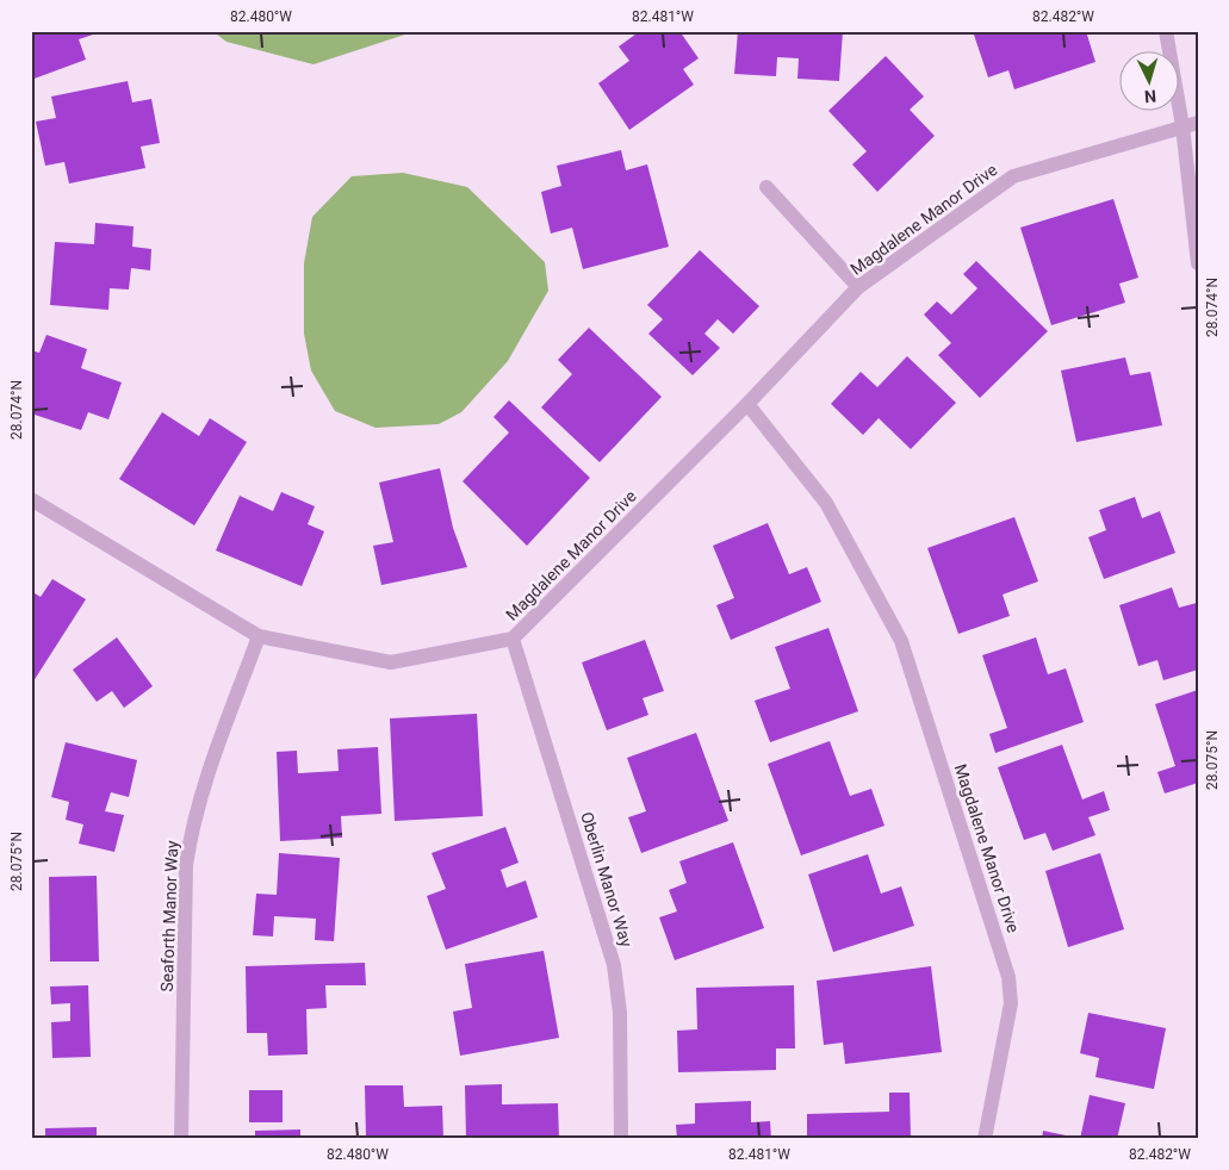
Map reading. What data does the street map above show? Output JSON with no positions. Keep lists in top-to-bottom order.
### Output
{
  "streets": {
    "street": ["Magdalene Manor Drive", "Oberlin Manor Way", "Seaforth Manor Way"]
  },
  "crossings": [
    ["Magdalene Manor Drive", "Oberlin Manor Way"],
    ["Magdalene Manor Drive", "Seaforth Manor Way"]
  ],
  "north": "bottom",
  "coordinates": [
    "82.480°W",
    "82.481°W",
    "82.482°W",
    "28.074°N",
    "28.075°N"
  ]
}
